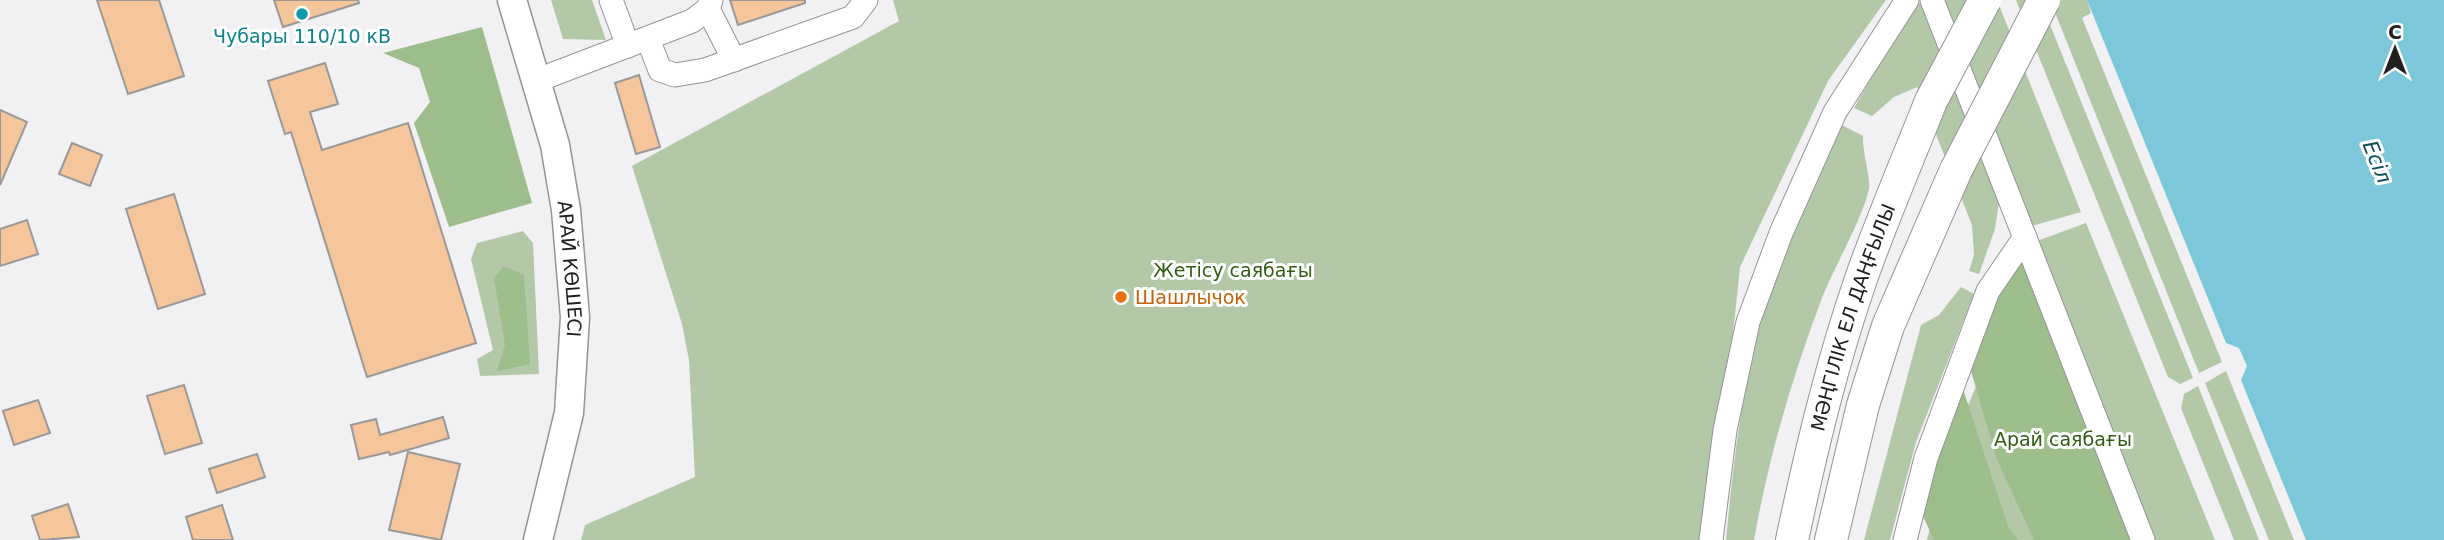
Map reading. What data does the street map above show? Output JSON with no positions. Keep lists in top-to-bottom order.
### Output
{
  "streets": {
    "main road": ["МӘҢГІЛІК ЕЛ ДАҢҒЫЛЫ"],
    "street": ["АРАЙ КӨШЕСІ"]
  },
  "water": ["Есіл"],
  "parks": ["Жетісу саябағы", "Арай саябағы"],
  "places": ["Чубары 110/10 кВ", "Шашлычок"],
  "north": "top"
}
